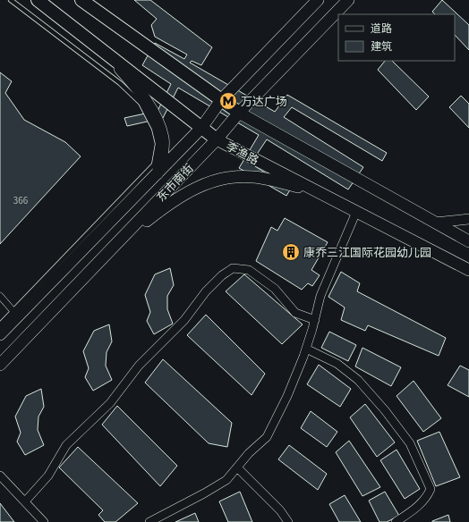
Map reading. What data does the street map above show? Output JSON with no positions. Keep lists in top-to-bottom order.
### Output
{
  "streets": {
    "main road": ["李渔路", "东市南街"]
  },
  "crossings": [
    ["李渔路", "东市南街"]
  ],
  "places": {
    "metro station": ["万达广场"],
    "building": ["康乔三江国际花园幼儿园"]
  },
  "house_numbers": ["366"],
  "legend": ["道路", "建筑"]
}
